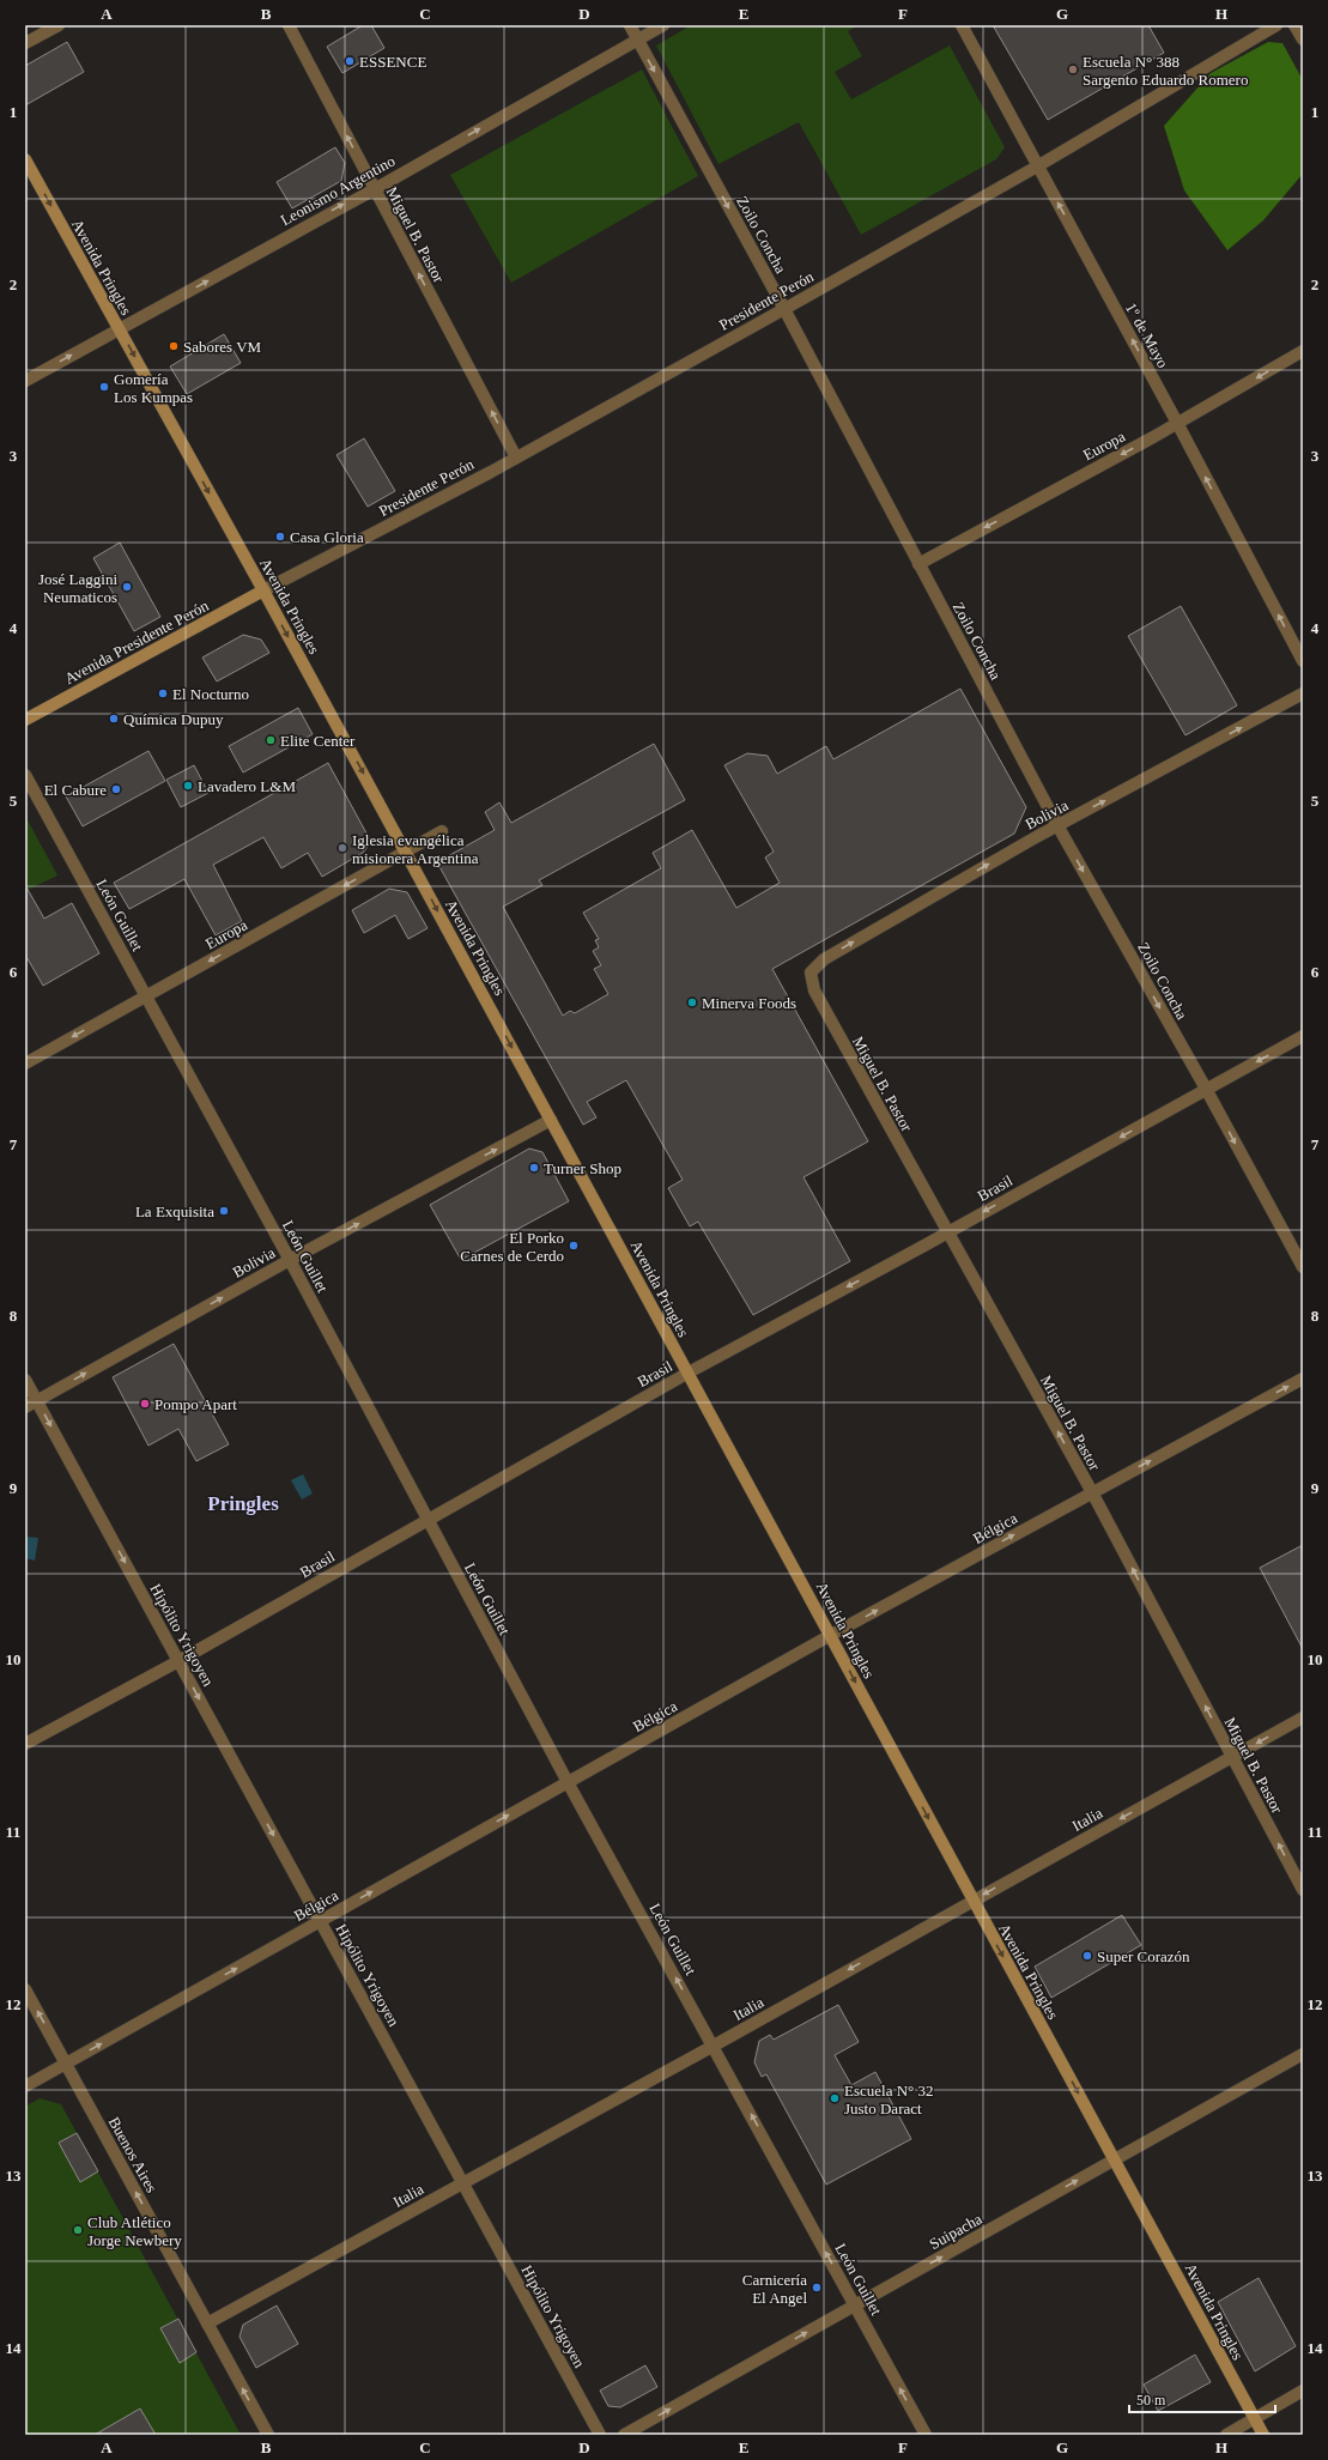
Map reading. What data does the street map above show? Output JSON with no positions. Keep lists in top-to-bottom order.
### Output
{
  "streets": {
    "main road": ["Avenida Pringles", "Avenida Presidente Perón"],
    "street": [
      "Leonismo Argentino",
      "Miguel B. Pastor",
      "Zoilo Concha",
      "Presidente Perón",
      "1º de Mayo",
      "Europa",
      "Bolivia",
      "León Guillet",
      "Brasil",
      "Bélgica",
      "Hipólito Yrigoyen",
      "Italia",
      "Buenos Aires",
      "Suipacha"
    ]
  },
  "crossings": [
    ["Leonismo Argentino", "Miguel B. Pastor"],
    ["Leonismo Argentino", "Zoilo Concha"],
    ["Leonismo Argentino", "Avenida Pringles"],
    ["Miguel B. Pastor", "Presidente Perón"],
    ["Miguel B. Pastor", "Bolivia"],
    ["Miguel B. Pastor", "Brasil"],
    ["Miguel B. Pastor", "Bélgica"],
    ["Miguel B. Pastor", "Italia"],
    ["Zoilo Concha", "Presidente Perón"],
    ["Zoilo Concha", "Europa"],
    ["Zoilo Concha", "Bolivia"],
    ["Zoilo Concha", "Brasil"],
    ["Avenida Pringles", "Presidente Perón"],
    ["Avenida Pringles", "Europa"],
    ["Avenida Pringles", "Avenida Presidente Perón"],
    ["Avenida Pringles", "Bolivia"],
    ["Avenida Pringles", "Brasil"],
    ["Avenida Pringles", "Bélgica"],
    ["Avenida Pringles", "Italia"],
    ["Avenida Pringles", "Suipacha"],
    ["Presidente Perón", "1º de Mayo"],
    ["Presidente Perón", "Avenida Presidente Perón"],
    ["1º de Mayo", "Europa"],
    ["Europa", "León Guillet"],
    ["Bolivia", "León Guillet"],
    ["Bolivia", "Hipólito Yrigoyen"],
    ["León Guillet", "Brasil"],
    ["León Guillet", "Bélgica"],
    ["León Guillet", "Italia"],
    ["León Guillet", "Suipacha"],
    ["Brasil", "Hipólito Yrigoyen"],
    ["Bélgica", "Hipólito Yrigoyen"],
    ["Bélgica", "Buenos Aires"],
    ["Hipólito Yrigoyen", "Italia"],
    ["Italia", "Buenos Aires"]
  ],
  "one_way": [
    "Leonismo Argentino",
    "Miguel B. Pastor",
    "Zoilo Concha",
    "Avenida Pringles",
    "1º de Mayo",
    "Europa",
    "Bolivia",
    "León Guillet",
    "Brasil",
    "Bélgica",
    "Hipólito Yrigoyen",
    "Italia",
    "Buenos Aires",
    "Suipacha"
  ],
  "districts": ["Pringles"],
  "places": [
    "ESSENCE",
    "Escuela N° 388 Sargento Eduardo Romero",
    "Sabores VM",
    "Gomería Los Kumpas",
    "Casa Gloria",
    "José Laggini Neumaticos",
    "El Nocturno",
    "Química Dupuy",
    "Elite Center",
    "Lavadero L&M",
    "El Cabure",
    "Iglesia evangélica misionera Argentina",
    "Minerva Foods",
    "Turner Shop",
    "La Exquisita",
    "El Porko Carnes de Cerdo",
    "Pompo Apart",
    "Super Corazón",
    "Escuela N° 32 Justo Daract",
    "Club Atlético Jorge Newbery",
    "Carnicería El Angel"
  ],
  "scale_bar": "50 m",
  "grid": {
    "columns": [
      "A",
      "B",
      "C",
      "D",
      "E",
      "F",
      "G",
      "H"
    ],
    "rows": [
      "1",
      "2",
      "3",
      "4",
      "5",
      "6",
      "7",
      "8",
      "9",
      "10",
      "11",
      "12",
      "13",
      "14"
    ]
  }
}
